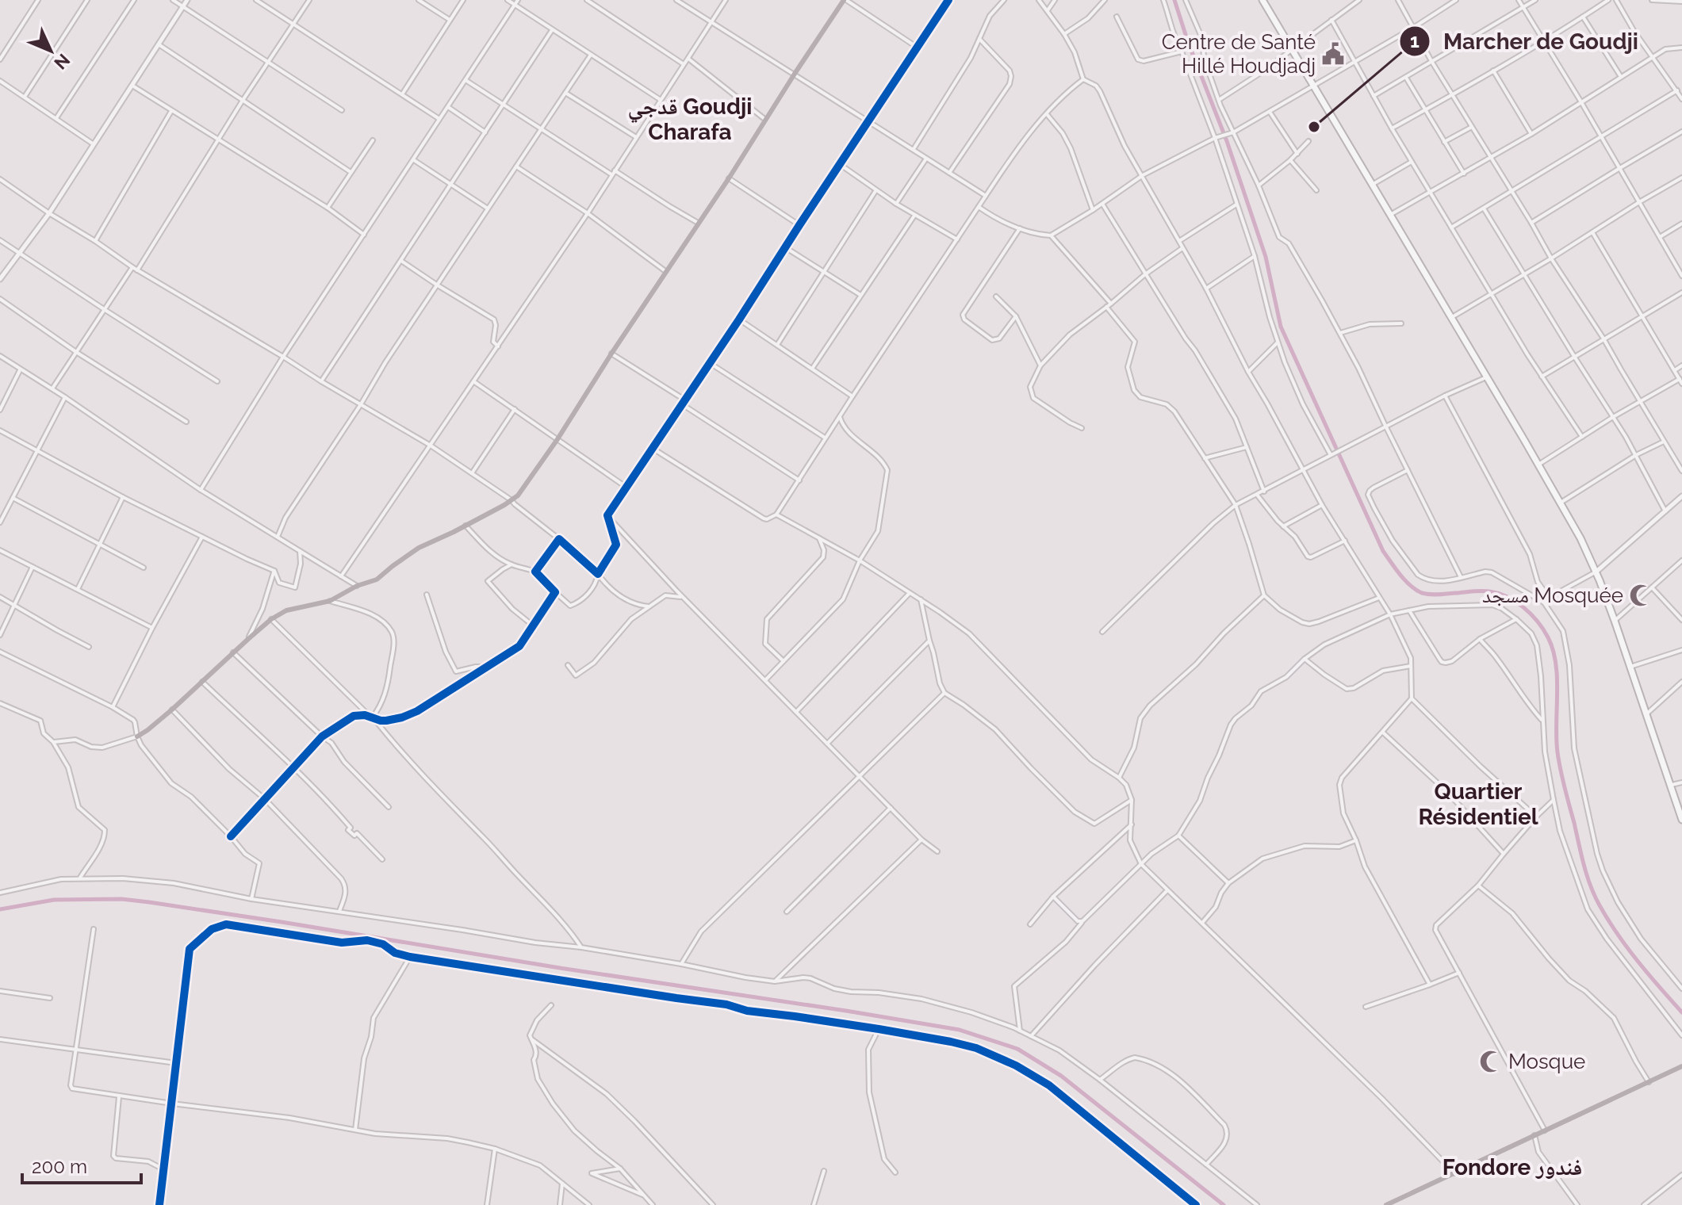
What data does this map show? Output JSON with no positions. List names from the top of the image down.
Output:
{
  "districts": ["قدجي Goudji Charafa", "Quartier Résidentiel", "Fondore فندور"],
  "places": {
    "public building": ["Centre de Santé Hillé Houdjadj"],
    "other": ["Marcher de Goudji"],
    "mosque": ["مسجد Mosquée", "Mosque"]
  },
  "scale_bar": "200 m",
  "north": "bottom right"
}
